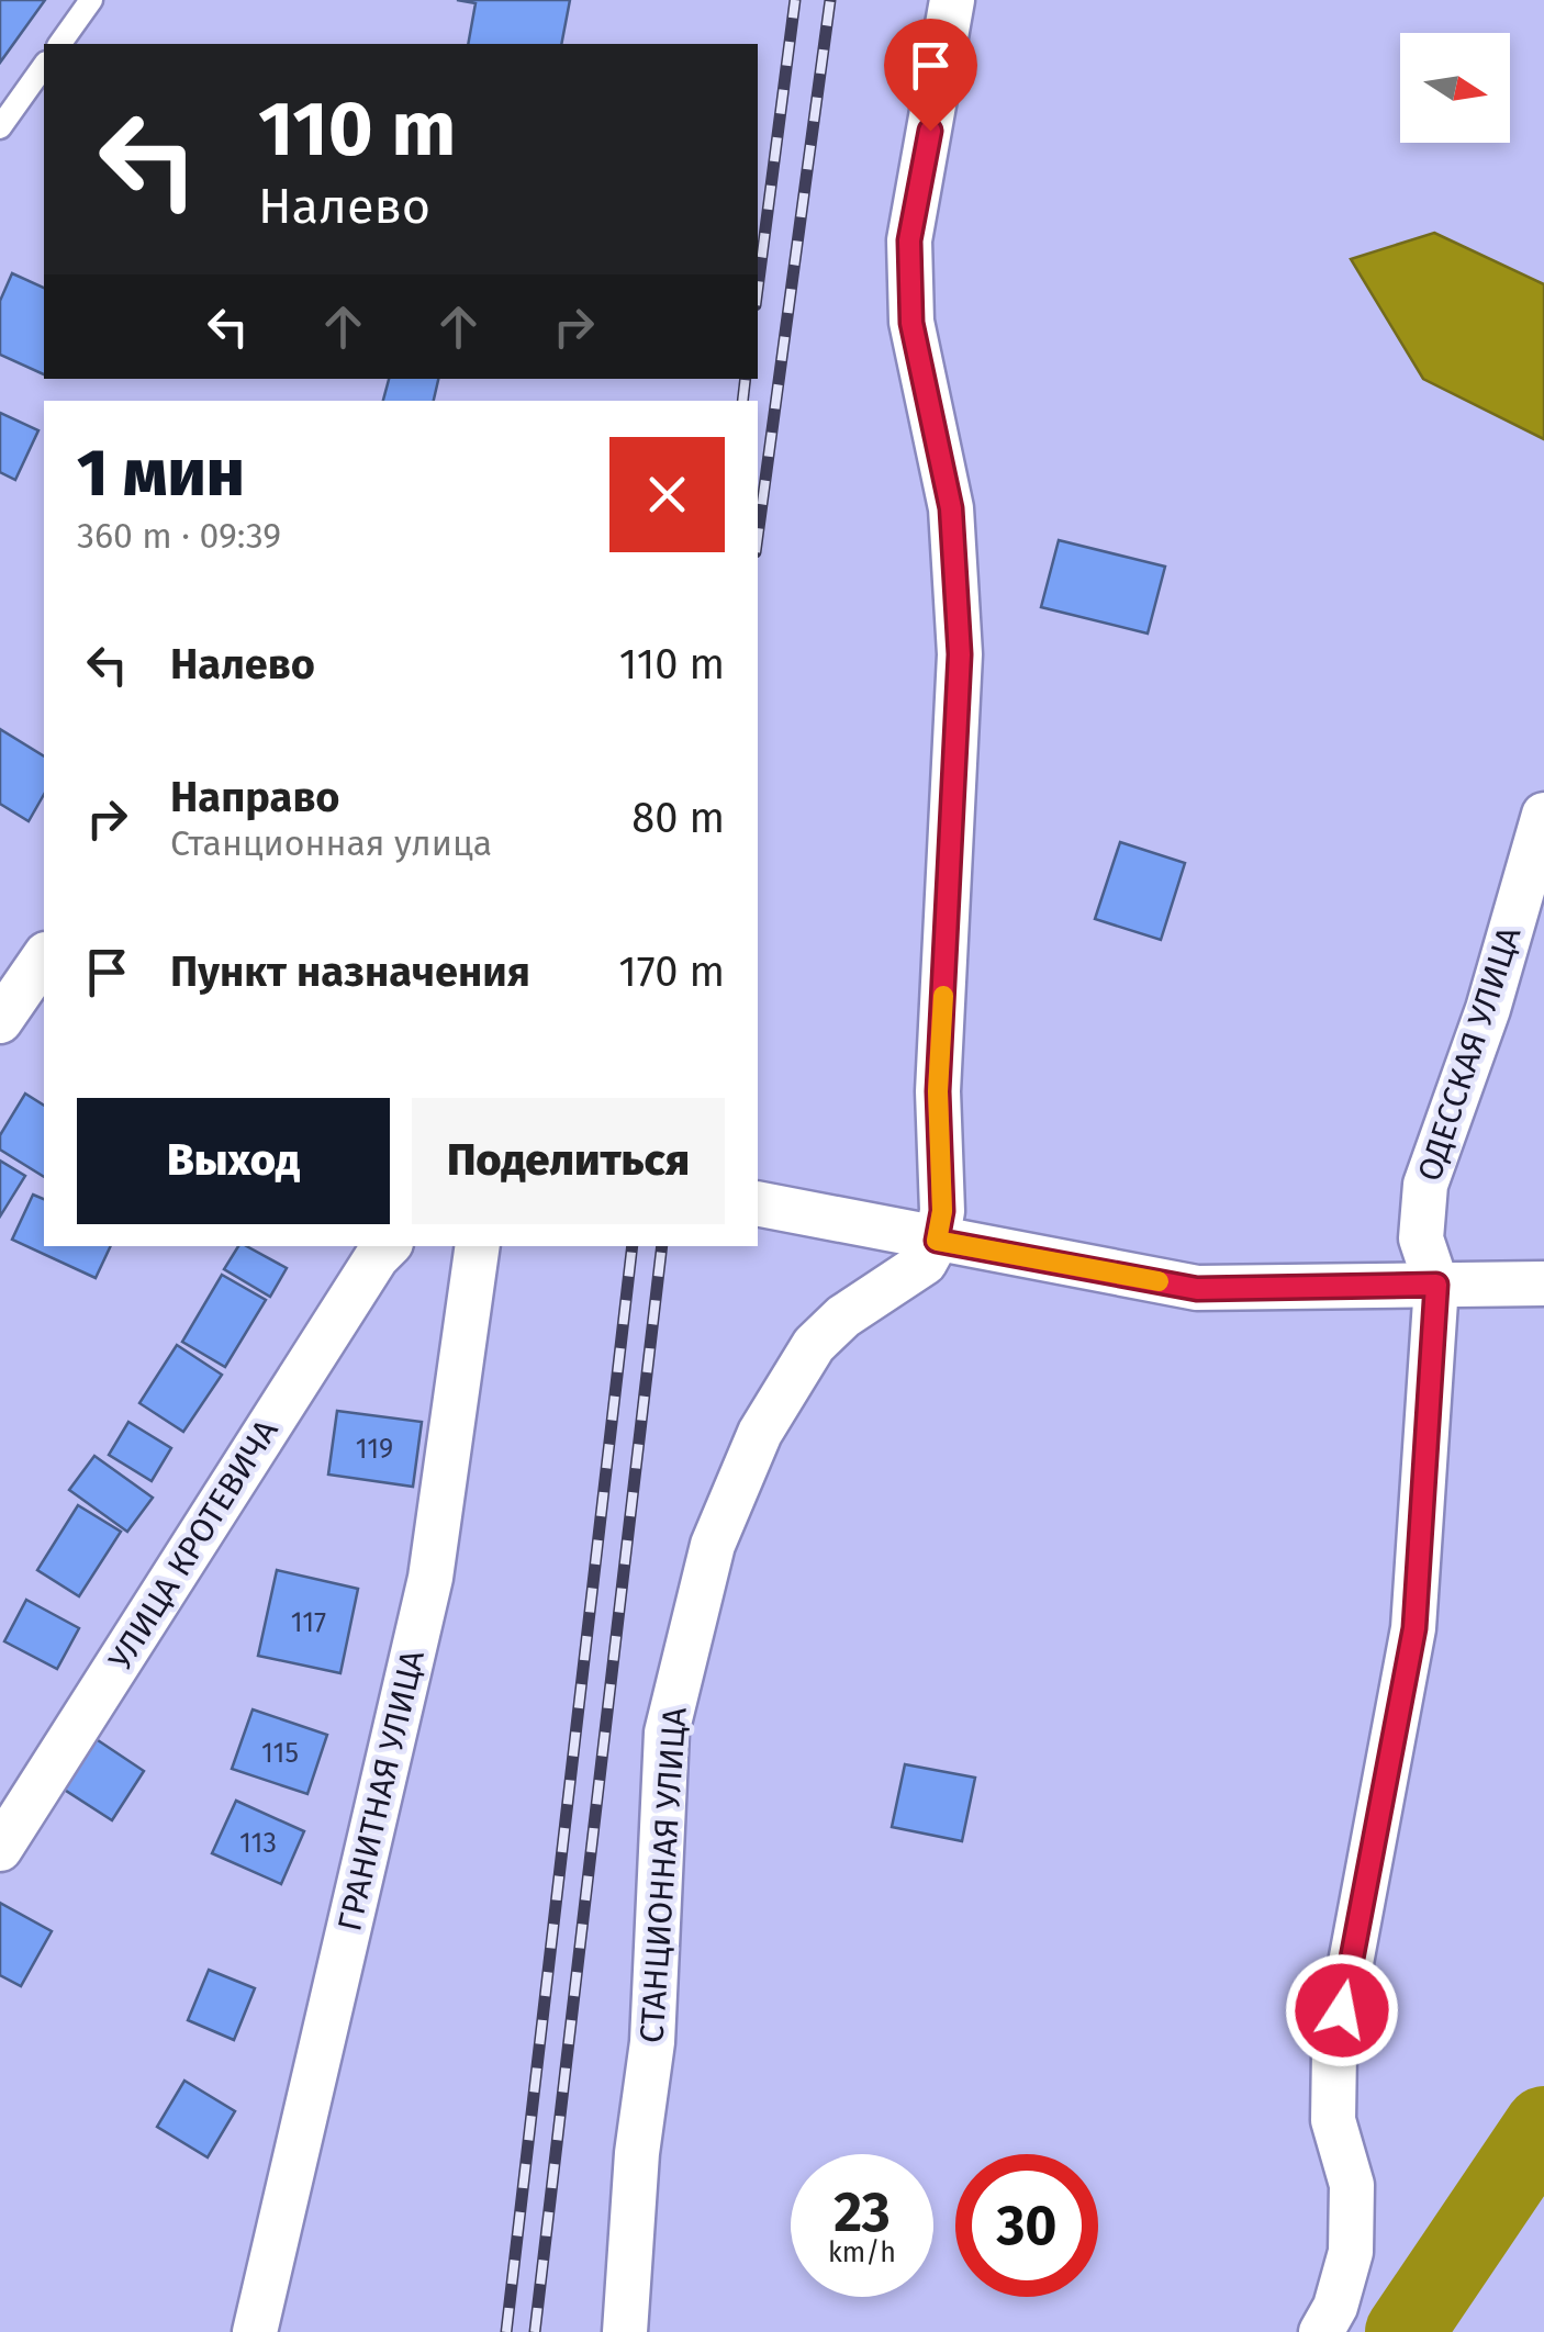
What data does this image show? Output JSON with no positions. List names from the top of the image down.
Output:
{
  "streets": {
    "street": [
      "ОДЕССКАЯ УЛИЦА",
      "УЛИЦА КРОТЕВИЧА",
      "ГРАНИТНАЯ УЛИЦА",
      "СТАНЦИОННАЯ УЛИЦА"
    ]
  },
  "house_numbers": [
    "119",
    "117",
    "115",
    "113"
  ],
  "north": "right",
  "page": {
    "turn": ["110 m", "Налево"],
    "heading": ["1 мин", "360 m · 09:39"],
    "list": [
      {
        "name": "Налево",
        "value": "110 m"
      },
      {
        "name": "Направо",
        "note": "Станционная улица",
        "value": "80 m"
      },
      {
        "name": "Пункт назначения",
        "value": "170 m"
      }
    ],
    "buttons": ["Выход", "Поделиться"],
    "speed": "23 km/h",
    "limit": "30"
  }
}
